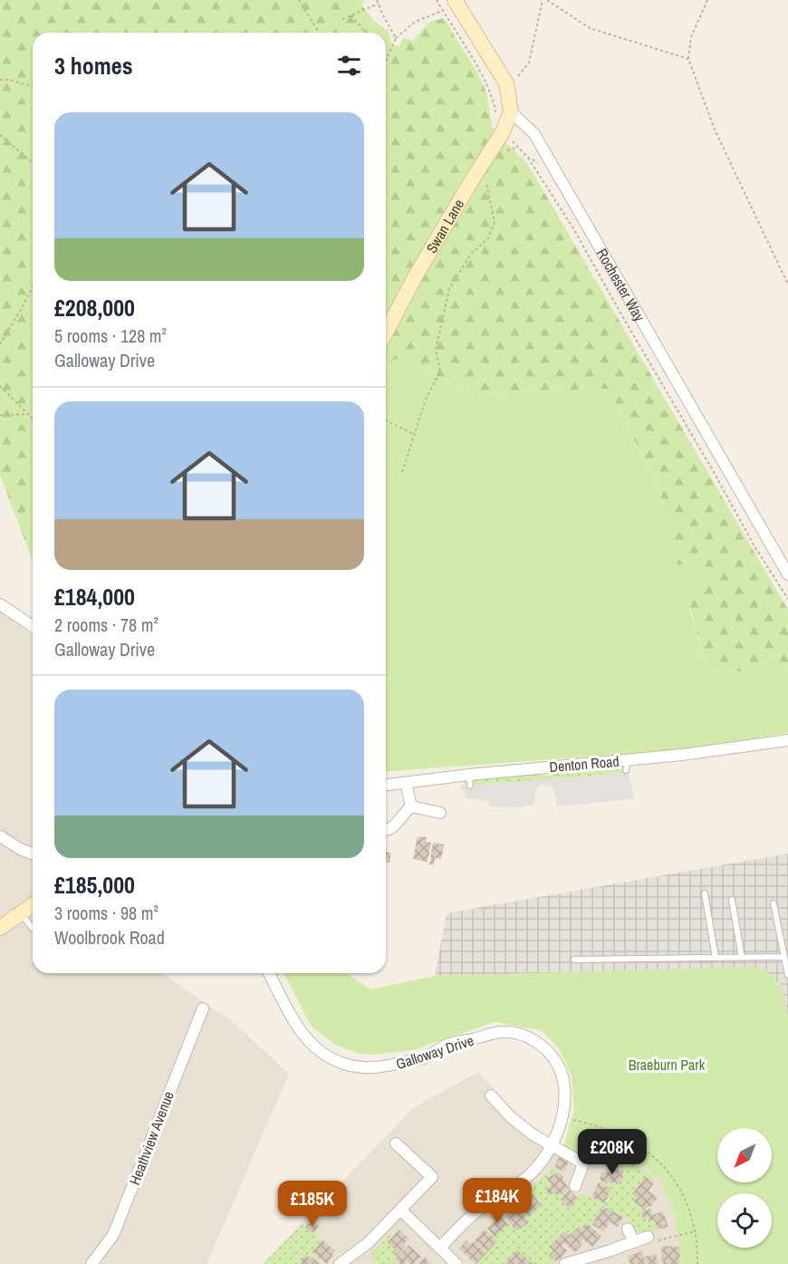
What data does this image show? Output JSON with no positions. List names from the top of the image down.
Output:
{
  "streets": {
    "street": [
      "Swan Lane",
      "Rochester Way",
      "Denton Road",
      "Galloway Drive",
      "Heathview Avenue"
    ]
  },
  "crossings": [
    ["Swan Lane", "Rochester Way"]
  ],
  "parks": ["Braeburn Park"],
  "north": "bottom left",
  "page": {
    "heading": "3 homes",
    "list": [
      {
        "name": "£208,000",
        "note": "5 rooms · 128 m² · Galloway Drive"
      },
      {
        "name": "£184,000",
        "note": "2 rooms · 78 m² · Galloway Drive"
      },
      {
        "name": "£185,000",
        "note": "3 rooms · 98 m² · Woolbrook Road"
      }
    ],
    "price": ["£208K", "£184K", "£185K"]
  }
}
